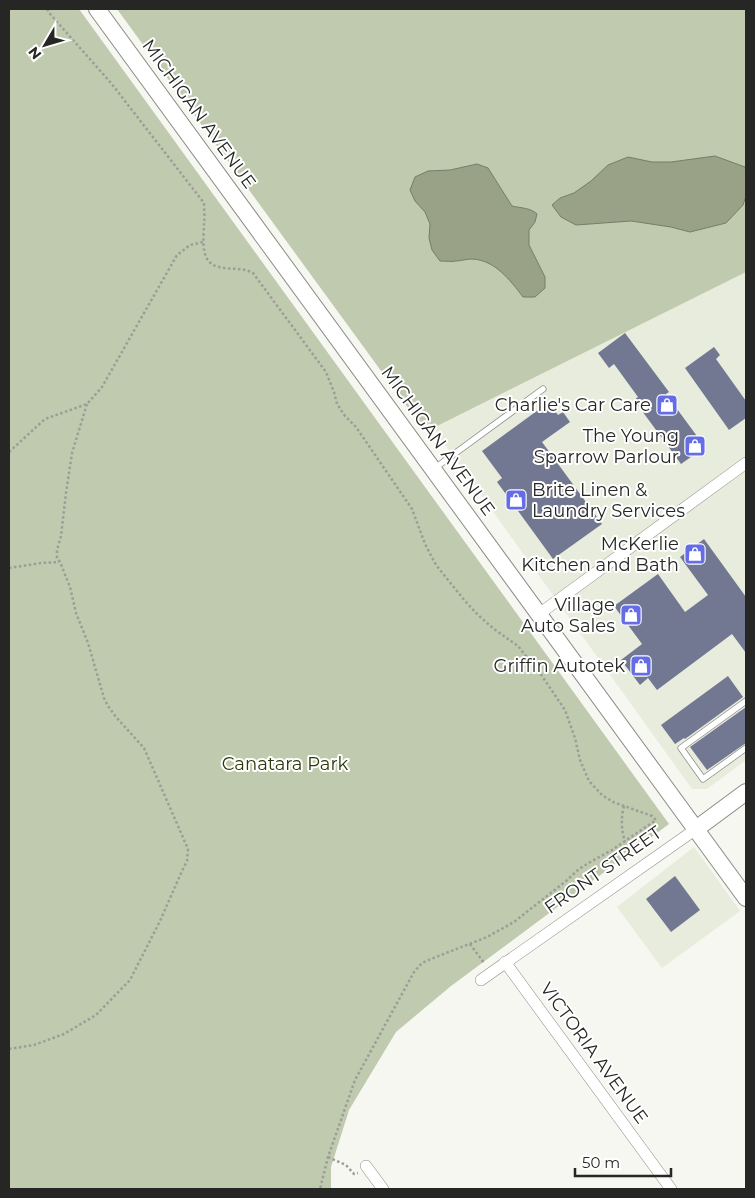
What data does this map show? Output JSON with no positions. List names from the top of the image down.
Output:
{
  "streets": {
    "main road": ["MICHIGAN AVENUE", "FRONT STREET"],
    "street": ["VICTORIA AVENUE"]
  },
  "crossings": [
    ["MICHIGAN AVENUE", "FRONT STREET"],
    ["FRONT STREET", "VICTORIA AVENUE"]
  ],
  "parks": ["Canatara Park"],
  "places": {
    "shop": [
      "Charlie's Car Care",
      "The Young Sparrow Parlour",
      "Brite Linen & Laundry Services",
      "McKerlie Kitchen and Bath",
      "Village Auto Sales",
      "Griffin Autotek"
    ]
  },
  "scale_bar": "50 m",
  "north": "bottom left"
}
